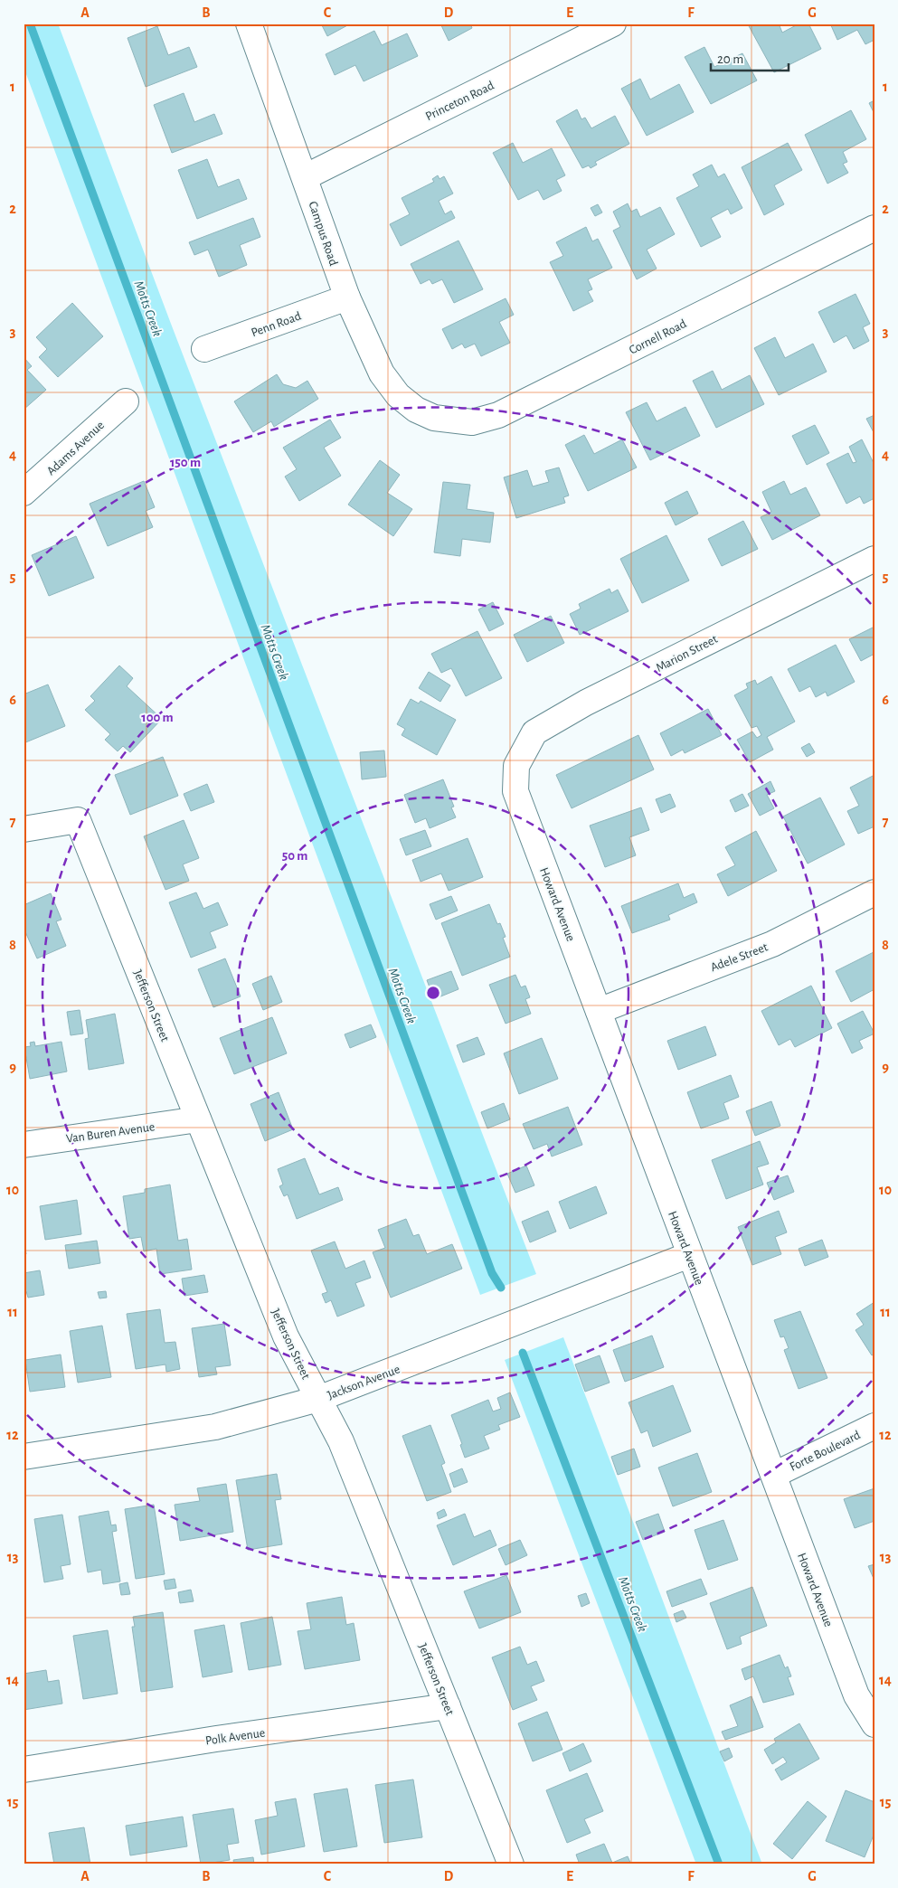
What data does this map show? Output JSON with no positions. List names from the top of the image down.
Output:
{
  "streets": {
    "street": [
      "Princeton Road",
      "Campus Road",
      "Penn Road",
      "Cornell Road",
      "Adams Avenue",
      "Marion Street",
      "Howard Avenue",
      "Adele Street",
      "Jefferson Street",
      "Van Buren Avenue",
      "Jackson Avenue",
      "Forte Boulevard",
      "Polk Avenue"
    ]
  },
  "crossings": [
    ["Princeton Road", "Campus Road"],
    ["Campus Road", "Penn Road"],
    ["Campus Road", "Cornell Road"],
    ["Marion Street", "Howard Avenue"],
    ["Howard Avenue", "Adele Street"],
    ["Howard Avenue", "Jackson Avenue"],
    ["Howard Avenue", "Forte Boulevard"],
    ["Jefferson Street", "Van Buren Avenue"],
    ["Jefferson Street", "Jackson Avenue"],
    ["Jefferson Street", "Polk Avenue"]
  ],
  "water": ["Motts Creek"],
  "scale_bar": "20 m",
  "grid": {
    "columns": [
      "A",
      "B",
      "C",
      "D",
      "E",
      "F",
      "G"
    ],
    "rows": [
      "1",
      "2",
      "3",
      "4",
      "5",
      "6",
      "7",
      "8",
      "9",
      "10",
      "11",
      "12",
      "13",
      "14",
      "15"
    ]
  },
  "rings": ["150 m", "100 m", "50 m"]
}
